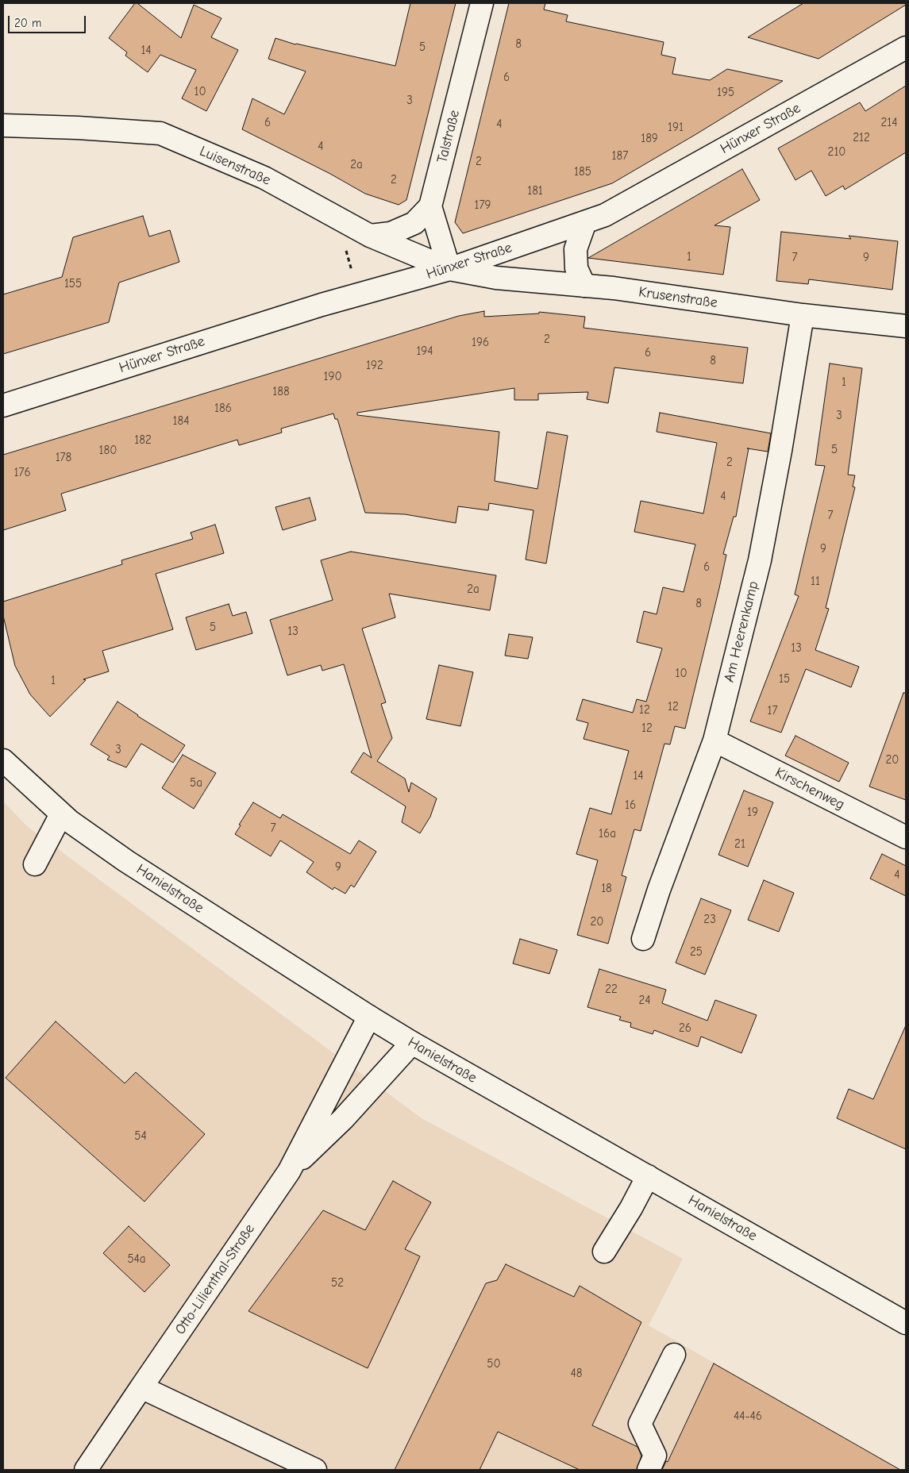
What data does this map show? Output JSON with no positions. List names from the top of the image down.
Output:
{
  "streets": {
    "street": [
      "Hünxer Straße",
      "Talstraße",
      "Luisenstraße",
      "Krusenstraße",
      "Am Heerenkamp",
      "Kirschenweg",
      "Hanielstraße",
      "Otto-Lilienthal-Straße"
    ]
  },
  "crossings": [
    ["Hünxer Straße", "Luisenstraße"],
    ["Hünxer Straße", "Krusenstraße"],
    ["Luisenstraße", "Krusenstraße"],
    ["Krusenstraße", "Am Heerenkamp"],
    ["Am Heerenkamp", "Kirschenweg"],
    ["Hanielstraße", "Otto-Lilienthal-Straße"]
  ],
  "house_numbers": [
    "8",
    "5",
    "14",
    "6",
    "10",
    "195",
    "3",
    "6",
    "214",
    "4",
    "191",
    "212",
    "189",
    "4",
    "210",
    "187",
    "2",
    "2a",
    "185",
    "2",
    "181",
    "179",
    "1",
    "7",
    "9",
    "155",
    "2",
    "196",
    "194",
    "6",
    "8",
    "192",
    "190",
    "1",
    "188",
    "186",
    "3",
    "184",
    "182",
    "5",
    "180",
    "178",
    "2",
    "176",
    "4",
    "7",
    "9",
    "6",
    "11",
    "2a",
    "8",
    "5",
    "13",
    "13",
    "10",
    "15",
    "1",
    "12",
    "12",
    "17",
    "12",
    "3",
    "20",
    "14",
    "5a",
    "16",
    "19",
    "7",
    "16a",
    "21",
    "9",
    "4",
    "18",
    "23",
    "20",
    "25",
    "22",
    "24",
    "26",
    "54",
    "54a",
    "52",
    "50",
    "48",
    "44-46"
  ],
  "scale_bar": "20 m"
}
